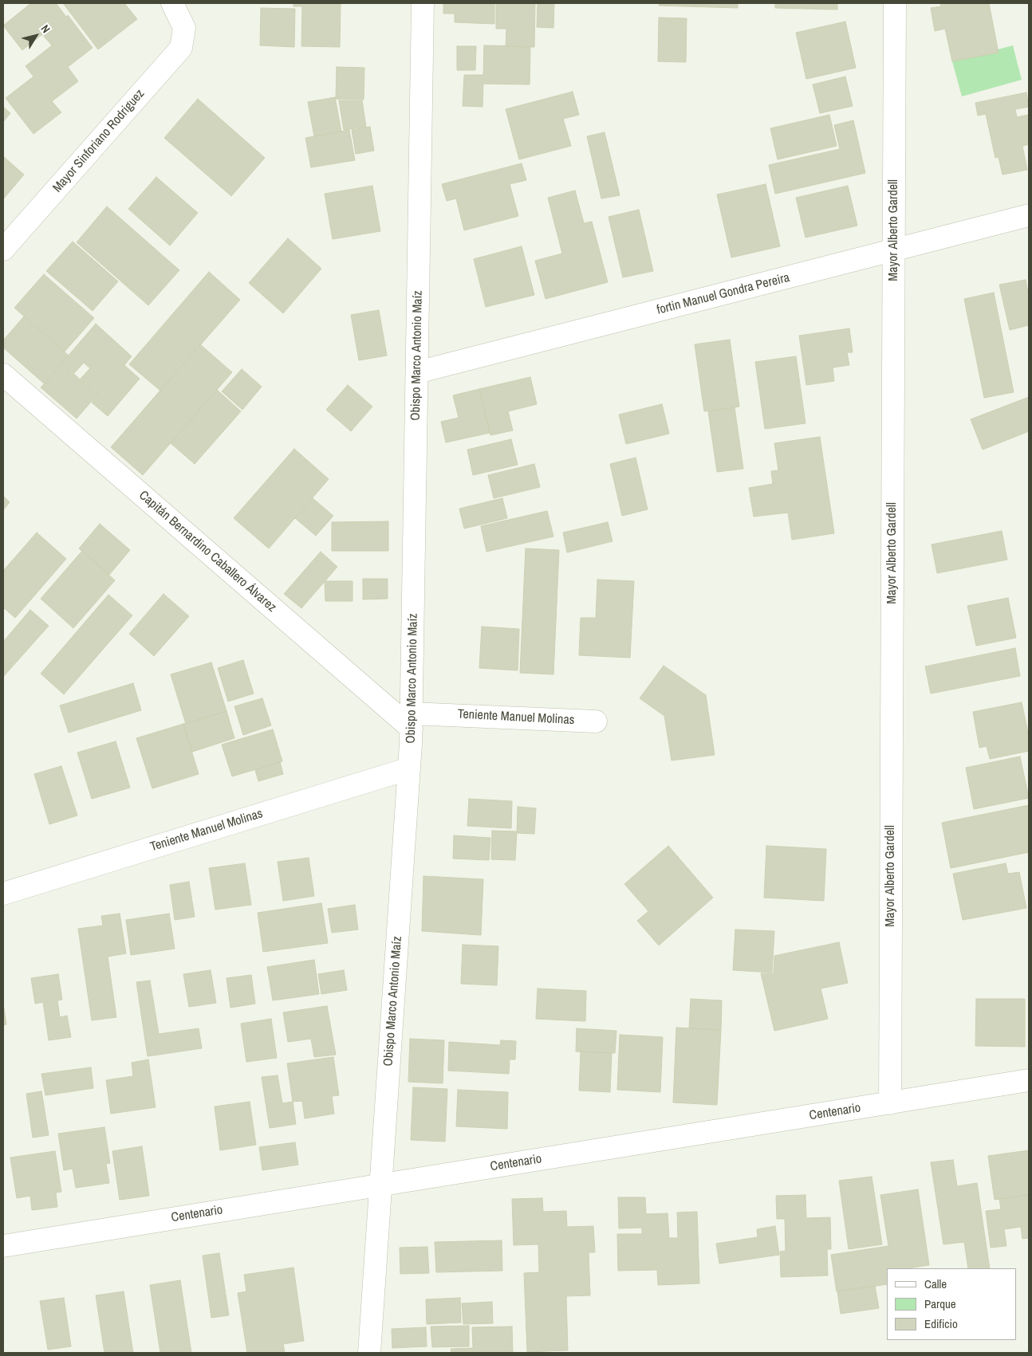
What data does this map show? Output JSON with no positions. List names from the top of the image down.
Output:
{
  "streets": {
    "street": [
      "Mayor Sinforiano Rodriguez",
      "Mayor Alberto Gardell",
      "fortin Manuel Gondra Pereira",
      "Obispo Marco Antonio Maíz",
      "Capitán Bernardino Caballero Álvarez",
      "Teniente Manuel Molinas",
      "Centenario"
    ]
  },
  "crossings": [
    ["Mayor Alberto Gardell", "fortin Manuel Gondra Pereira"],
    ["Mayor Alberto Gardell", "Centenario"],
    ["fortin Manuel Gondra Pereira", "Obispo Marco Antonio Maíz"],
    ["Obispo Marco Antonio Maíz", "Capitán Bernardino Caballero Álvarez"],
    ["Obispo Marco Antonio Maíz", "Teniente Manuel Molinas"],
    ["Obispo Marco Antonio Maíz", "Centenario"],
    ["Capitán Bernardino Caballero Álvarez", "Teniente Manuel Molinas"]
  ],
  "legend": ["Calle", "Parque", "Edificio"],
  "north": "top right"
}
